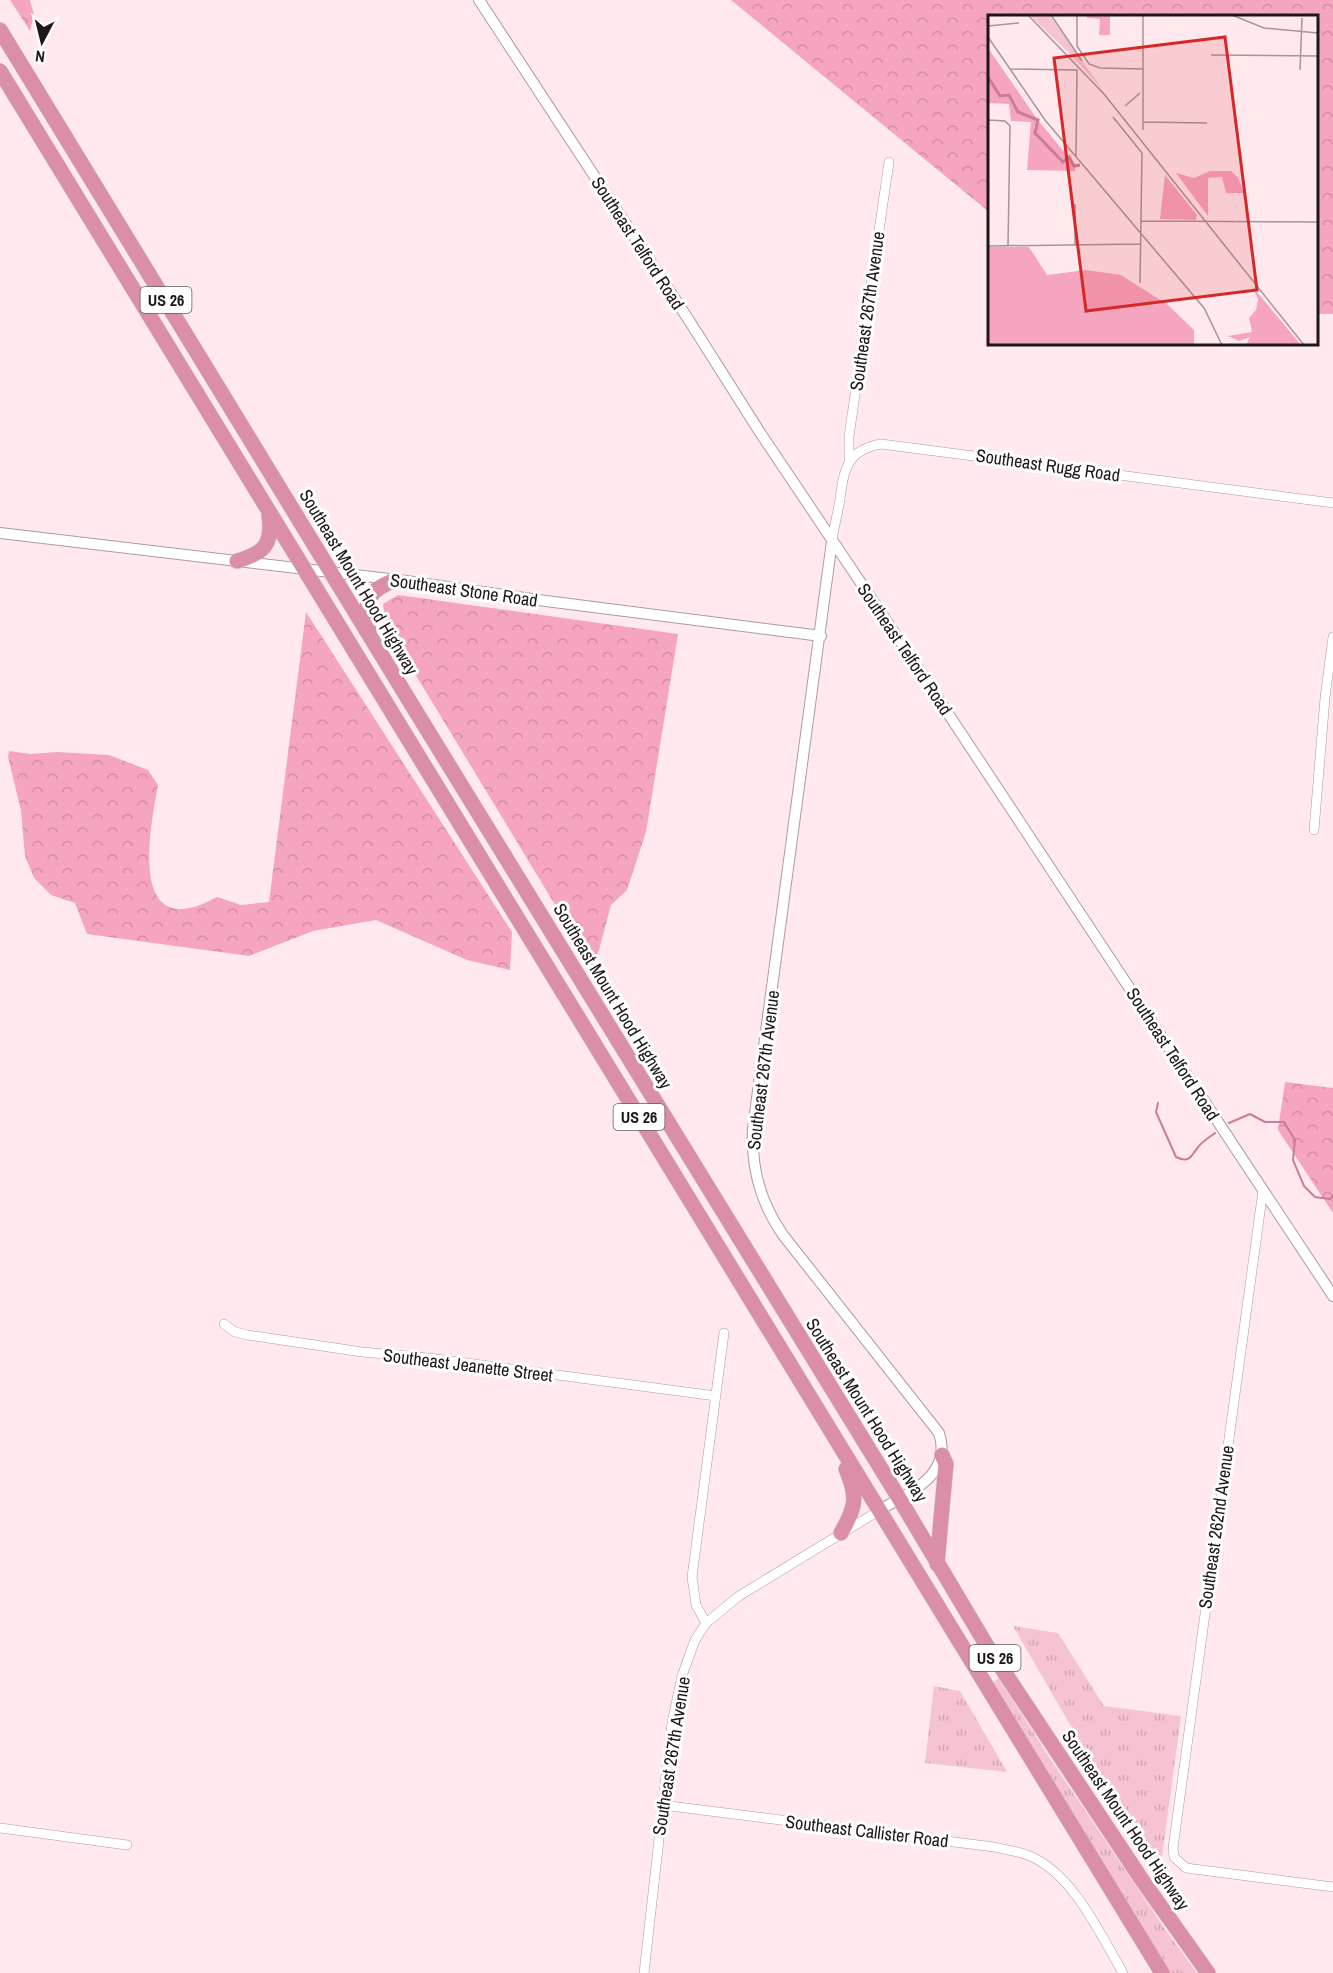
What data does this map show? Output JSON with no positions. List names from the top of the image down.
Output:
{
  "streets": {
    "highway": ["US 26", "Southeast Mount Hood Highway"],
    "street": [
      "Southeast Telford Road",
      "Southeast 267th Avenue",
      "Southeast Rugg Road",
      "Southeast Stone Road",
      "Southeast Jeanette Street",
      "Southeast 262nd Avenue",
      "Southeast Callister Road"
    ]
  },
  "crossings": [
    ["Southeast Telford Road", "Southeast 267th Avenue"],
    ["Southeast Telford Road", "Southeast 262nd Avenue"],
    ["Southeast 267th Avenue", "Southeast Rugg Road"],
    ["Southeast 267th Avenue", "Southeast Stone Road"],
    ["Southeast 267th Avenue", "Southeast Callister Road"],
    ["Southeast Mount Hood Highway", "Southeast Stone Road"]
  ],
  "north": "bottom"
}
